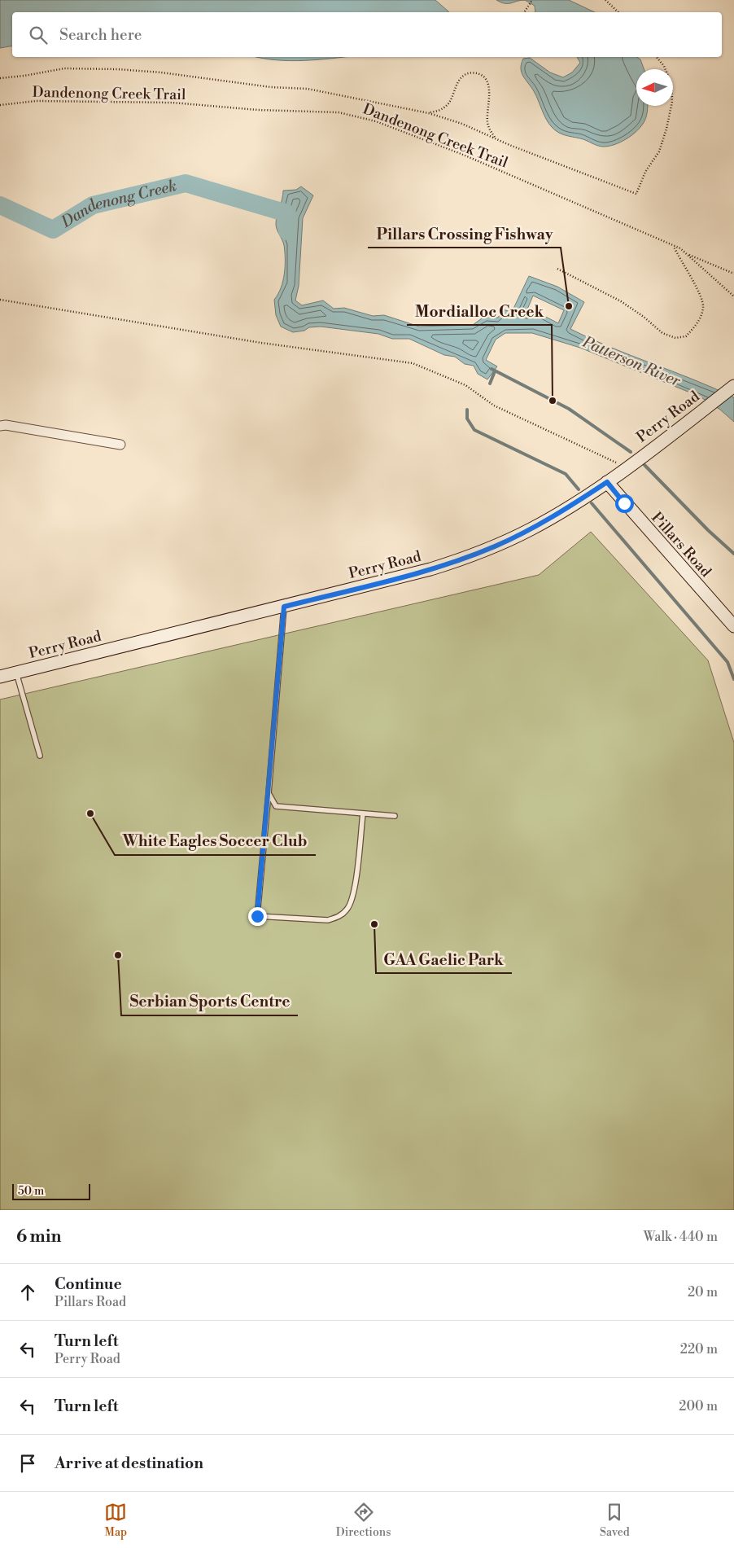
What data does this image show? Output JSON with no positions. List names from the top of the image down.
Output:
{
  "streets": {
    "main road": ["Perry Road", "Pillars Road"],
    "path": ["Dandenong Creek Trail"]
  },
  "crossings": [
    ["Perry Road", "Pillars Road"]
  ],
  "water": ["Dandenong Creek", "Patterson River"],
  "places": [
    "Pillars Crossing Fishway",
    "Mordialloc Creek",
    "White Eagles Soccer Club",
    "GAA Gaelic Park",
    "Serbian Sports Centre"
  ],
  "scale_bar": "50 m",
  "north": "left",
  "page": {
    "search": "Search here",
    "scale": "50 m",
    "heading": ["6 min", "Walk · 440 m"],
    "list": [
      ["Continue", "Pillars Road", "20 m"],
      ["Turn left", "Perry Road", "220 m"],
      ["Turn left", "200 m"],
      "Arrive at destination"
    ],
    "nav": ["Map", "Directions", "Saved"]
  }
}
